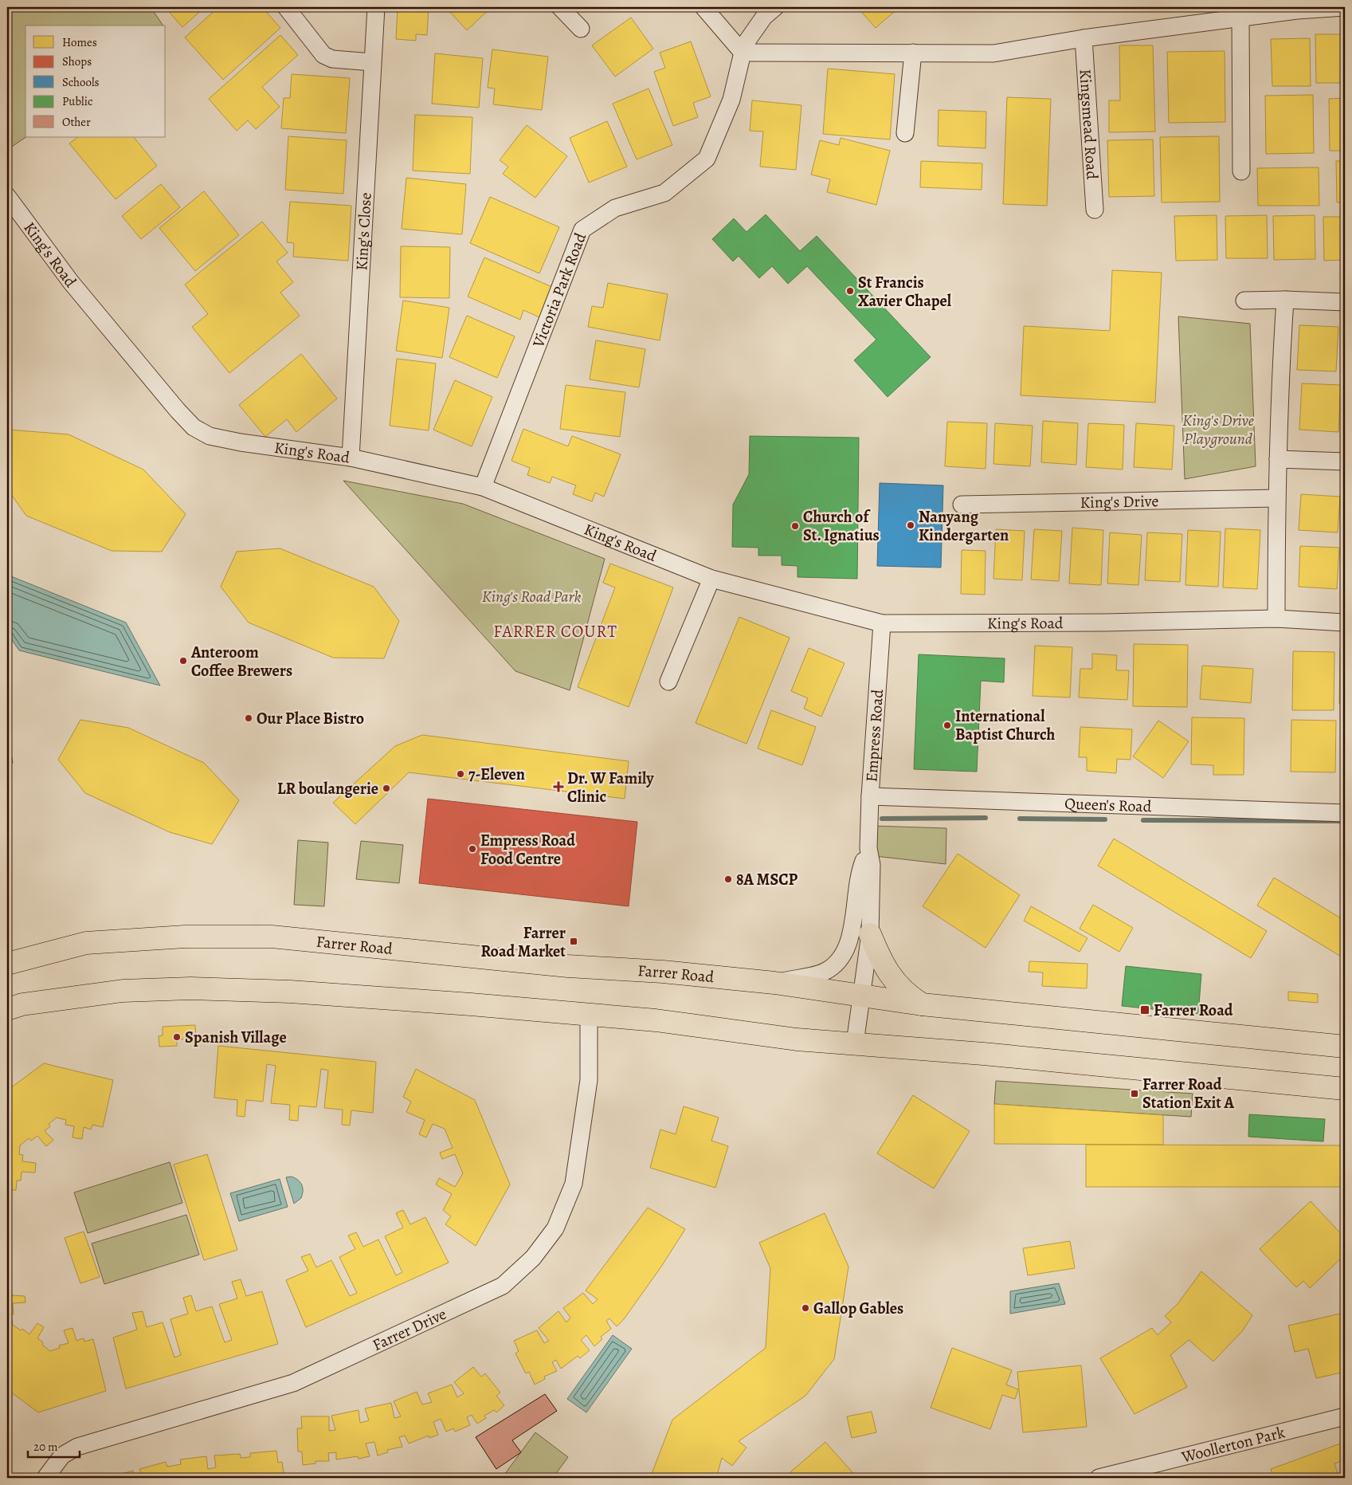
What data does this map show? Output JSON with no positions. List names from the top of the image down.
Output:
{
  "streets": {
    "highway": ["Farrer Road"],
    "street": [
      "Kingsmead Road",
      "King's Close",
      "King's Road",
      "Victoria Park Road",
      "King's Drive",
      "Empress Road",
      "Queen's Road",
      "Farrer Drive",
      "Woollerton Park"
    ]
  },
  "crossings": [
    ["King's Close", "King's Road"],
    ["King's Road", "Victoria Park Road"],
    ["King's Road", "Empress Road"],
    ["Empress Road", "Queen's Road"],
    ["Empress Road", "Farrer Road"]
  ],
  "districts": ["FARRER COURT"],
  "parks": ["King's Drive Playground", "King's Road Park"],
  "places": {
    "other": [
      "St Francis Xavier Chapel",
      "Nanyang Kindergarten",
      "Church of St. Ignatius",
      "Anteroom Coffee Brewers",
      "Our Place Bistro",
      "International Baptist Church",
      "7-Eleven",
      "LR boulangerie",
      "Empress Road Food Centre",
      "8A MSCP",
      "Spanish Village",
      "Gallop Gables"
    ],
    "health": ["Dr. W Family Clinic"],
    "transit": ["Farrer Road Market", "Farrer Road", "Farrer Road Station Exit A"]
  },
  "legend": [
    "Homes",
    "Shops",
    "Schools",
    "Public",
    "Other"
  ],
  "scale_bar": "20 m"
}
